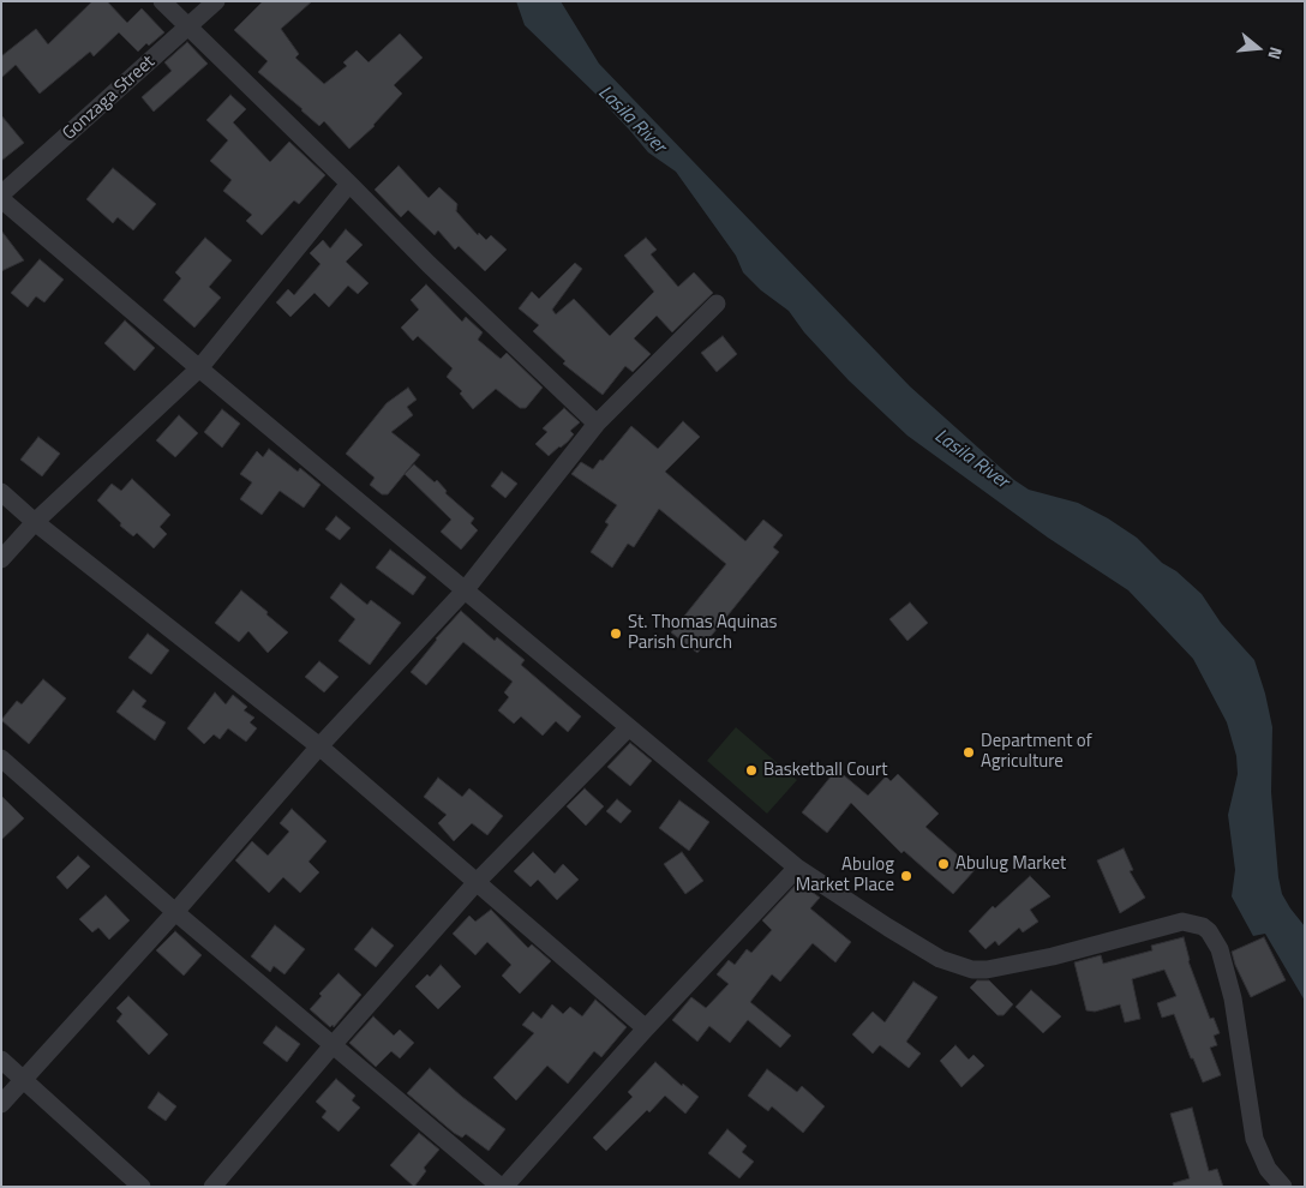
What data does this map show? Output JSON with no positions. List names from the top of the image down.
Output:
{
  "streets": {
    "street": ["Gonzaga Street"]
  },
  "water": ["Lasila River"],
  "places": [
    "St. Thomas Aquinas Parish Church",
    "Department of Agriculture",
    "Basketball Court",
    "Abulug Market",
    "Abulog Market Place"
  ],
  "north": "right"
}
